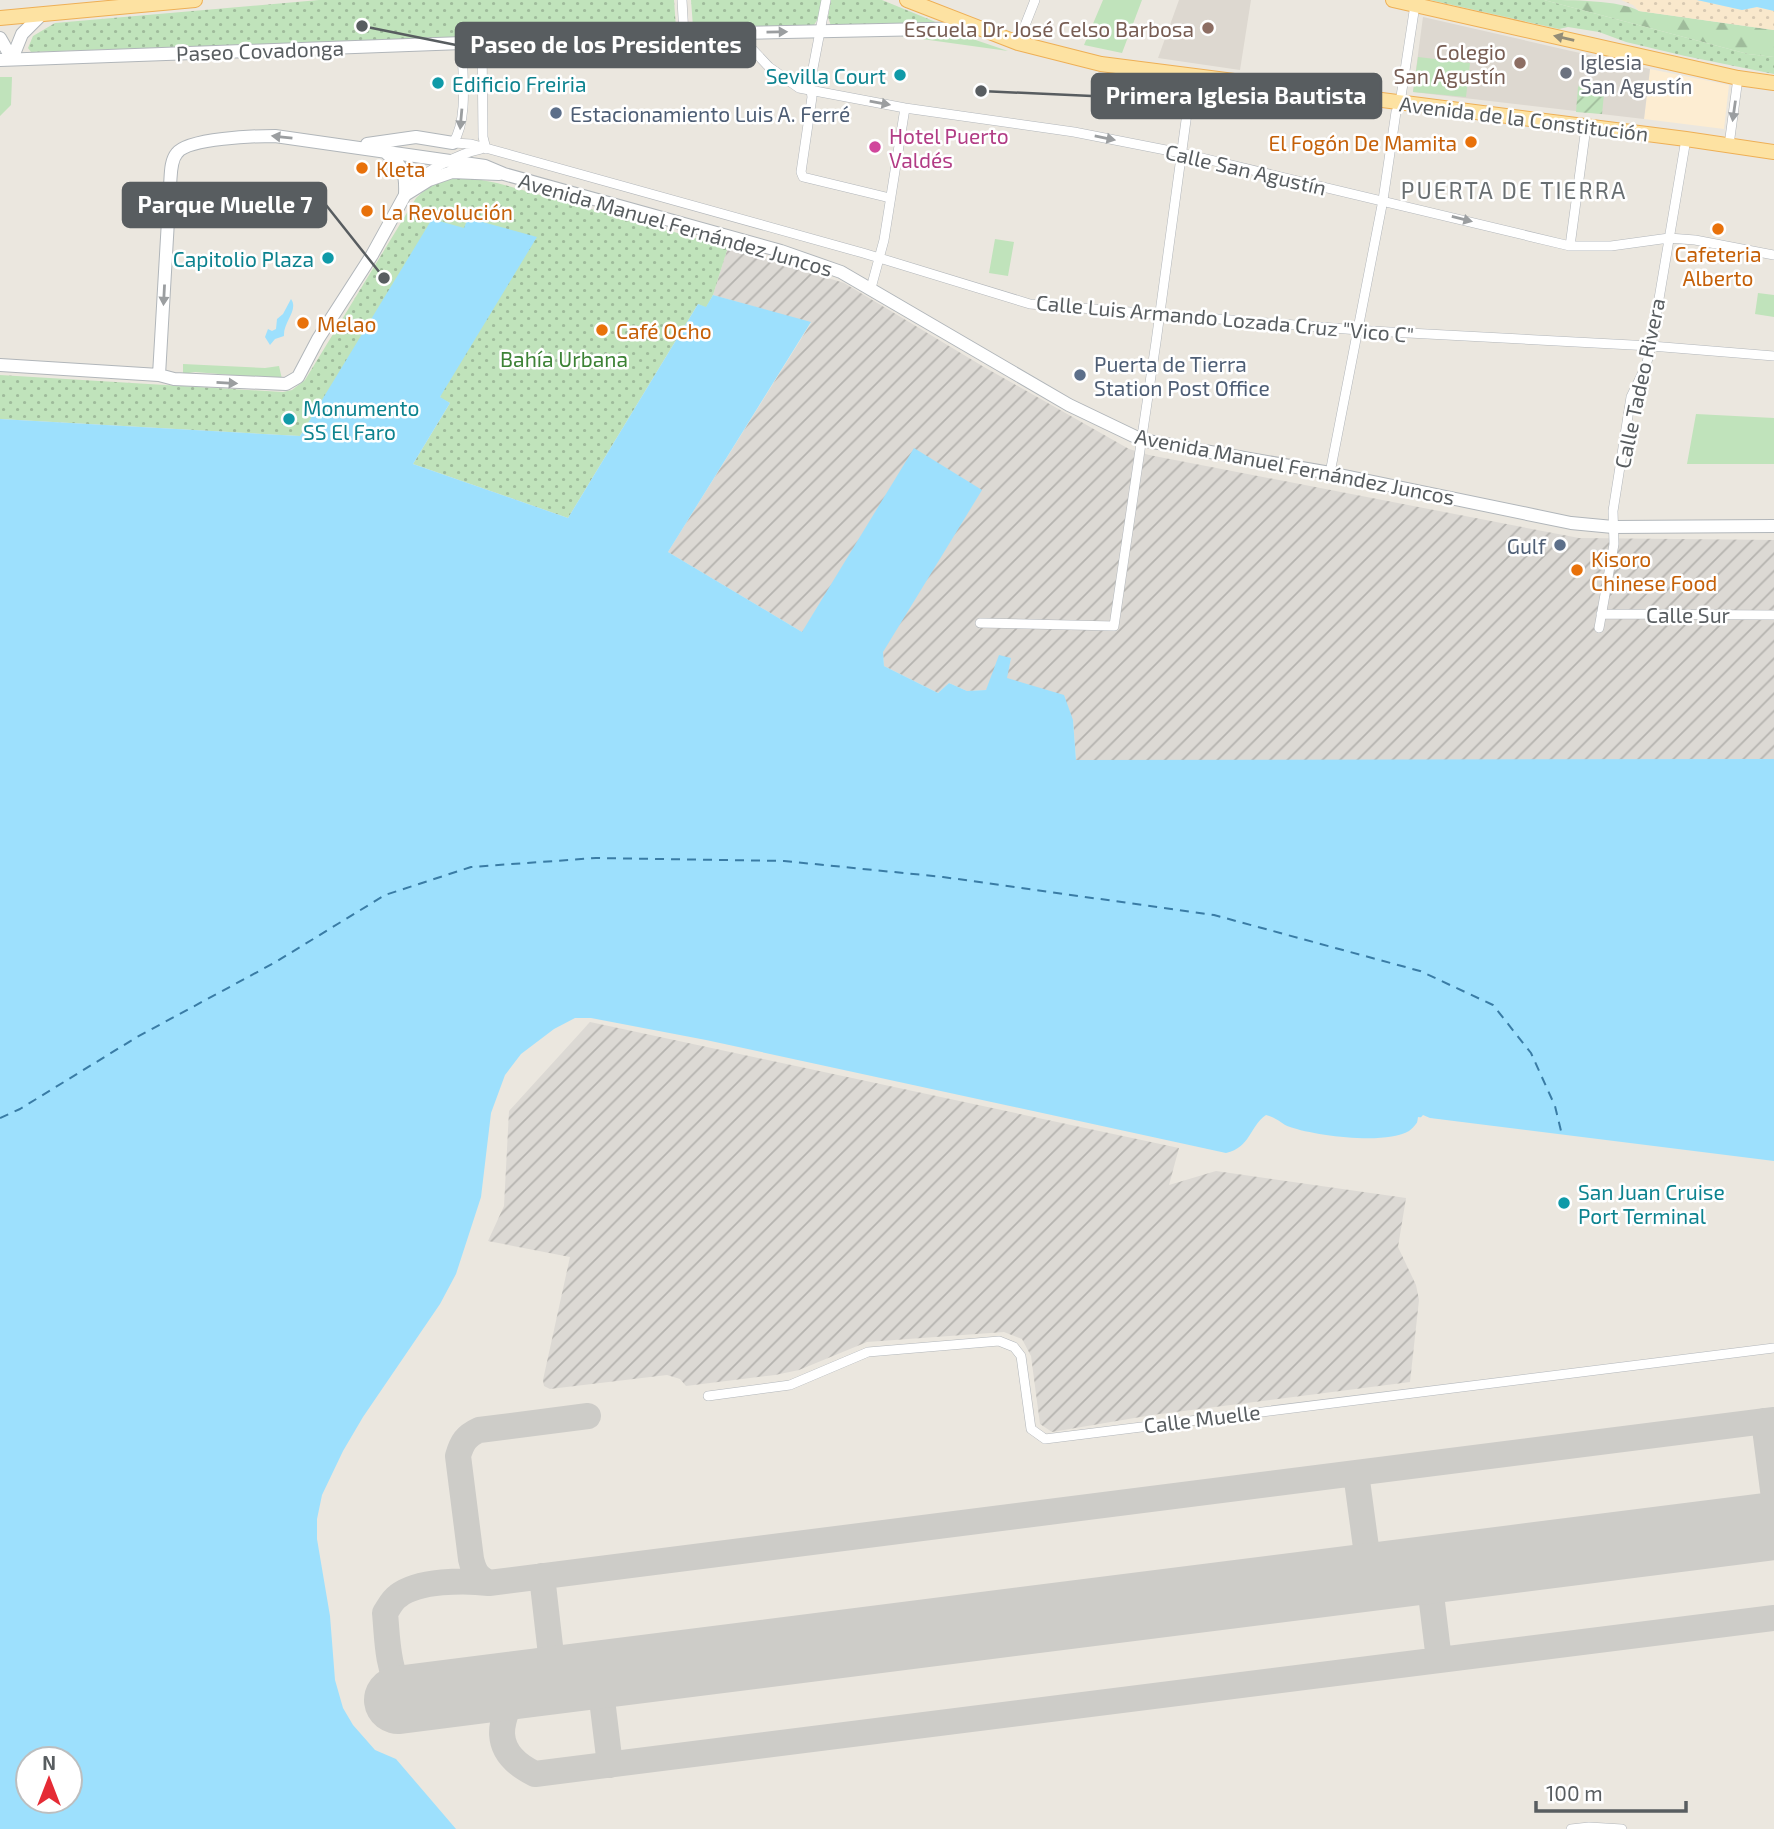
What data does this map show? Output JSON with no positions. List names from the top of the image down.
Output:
{
  "streets": {
    "main road": ["Paseo Covadonga", "Avenida de la Constitución", "Avenida Manuel Fernández Juncos"],
    "street": [
      "Calle San Agustín",
      "Calle Luis Armando Lozada Cruz \"Vico C\"",
      "Calle Tadeo Rivera",
      "Calle Sur",
      "Calle Muelle"
    ]
  },
  "crossings": [
    ["Paseo Covadonga", "Avenida de la Constitución"],
    ["Paseo Covadonga", "Calle San Agustín"],
    ["Avenida de la Constitución", "Calle Tadeo Rivera"],
    ["Calle San Agustín", "Calle Tadeo Rivera"],
    ["Avenida Manuel Fernández Juncos", "Calle Tadeo Rivera"],
    ["Calle Luis Armando Lozada Cruz \"Vico C\"", "Calle Tadeo Rivera"],
    ["Calle Tadeo Rivera", "Calle Sur"]
  ],
  "one_way": ["Calle San Agustín"],
  "districts": ["PUERTA DE TIERRA"],
  "parks": ["Bahía Urbana"],
  "places": [
    "Paseo de los Presidentes",
    "Escuela Dr. José Celso Barbosa",
    "Colegio San Agustín",
    "Iglesia San Agustín",
    "Sevilla Court",
    "Edificio Freiria",
    "Primera Iglesia Bautista",
    "Estacionamiento Luis A. Ferré",
    "El Fogón De Mamita",
    "Hotel Puerto Valdés",
    "Kleta",
    "La Revolución",
    "Cafeteria Alberto",
    "Capitolio Plaza",
    "Parque Muelle 7",
    "Melao",
    "Café Ocho",
    "Puerta de Tierra Station Post Office",
    "Monumento SS El Faro",
    "Gulf",
    "Kisoro Chinese Food",
    "San Juan Cruise Port Terminal"
  ],
  "scale_bar": "100 m",
  "north": "top"
}
